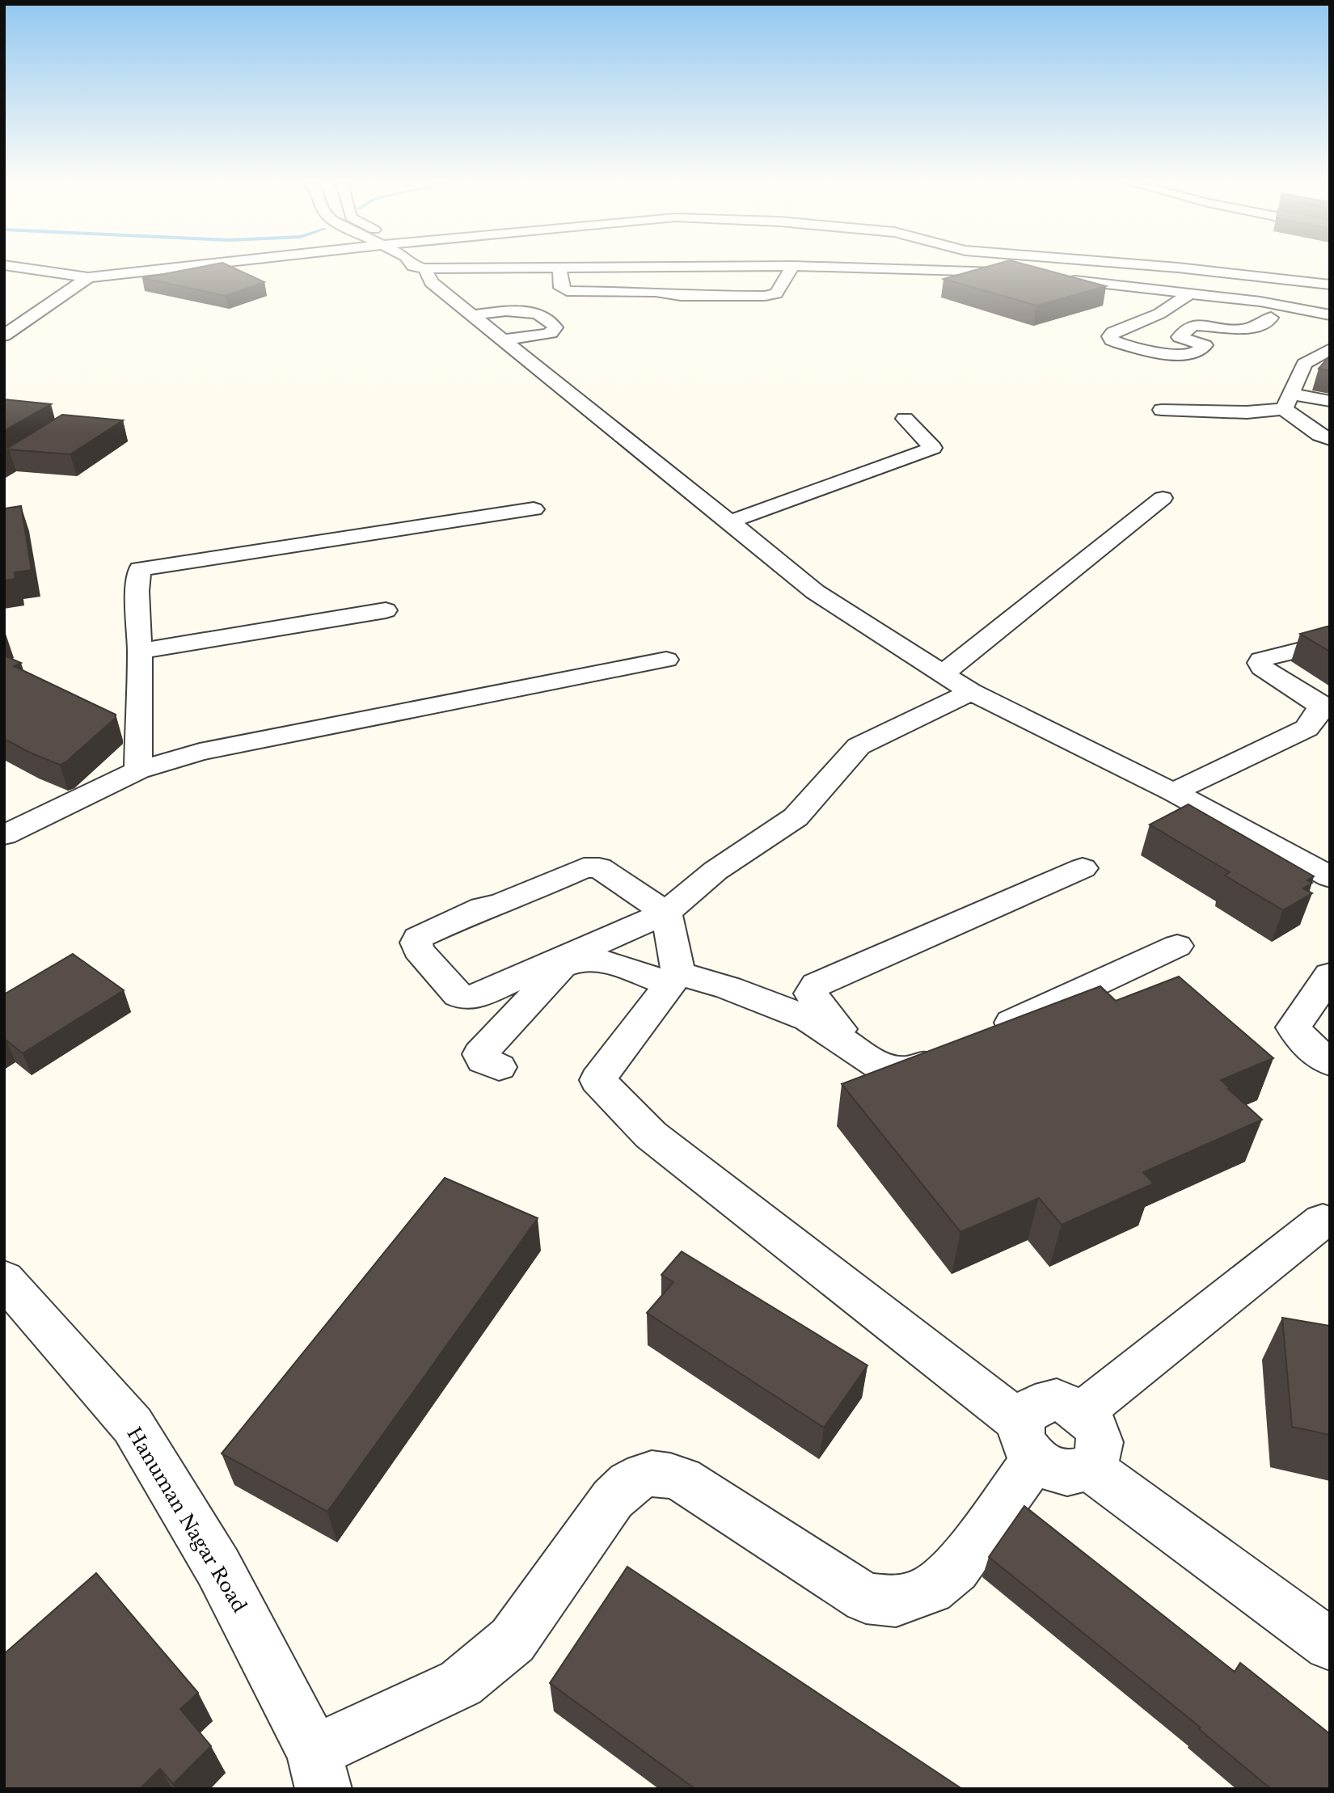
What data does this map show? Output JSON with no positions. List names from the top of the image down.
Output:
{
  "streets": {
    "street": ["Hanuman Nagar Road"]
  }
}
